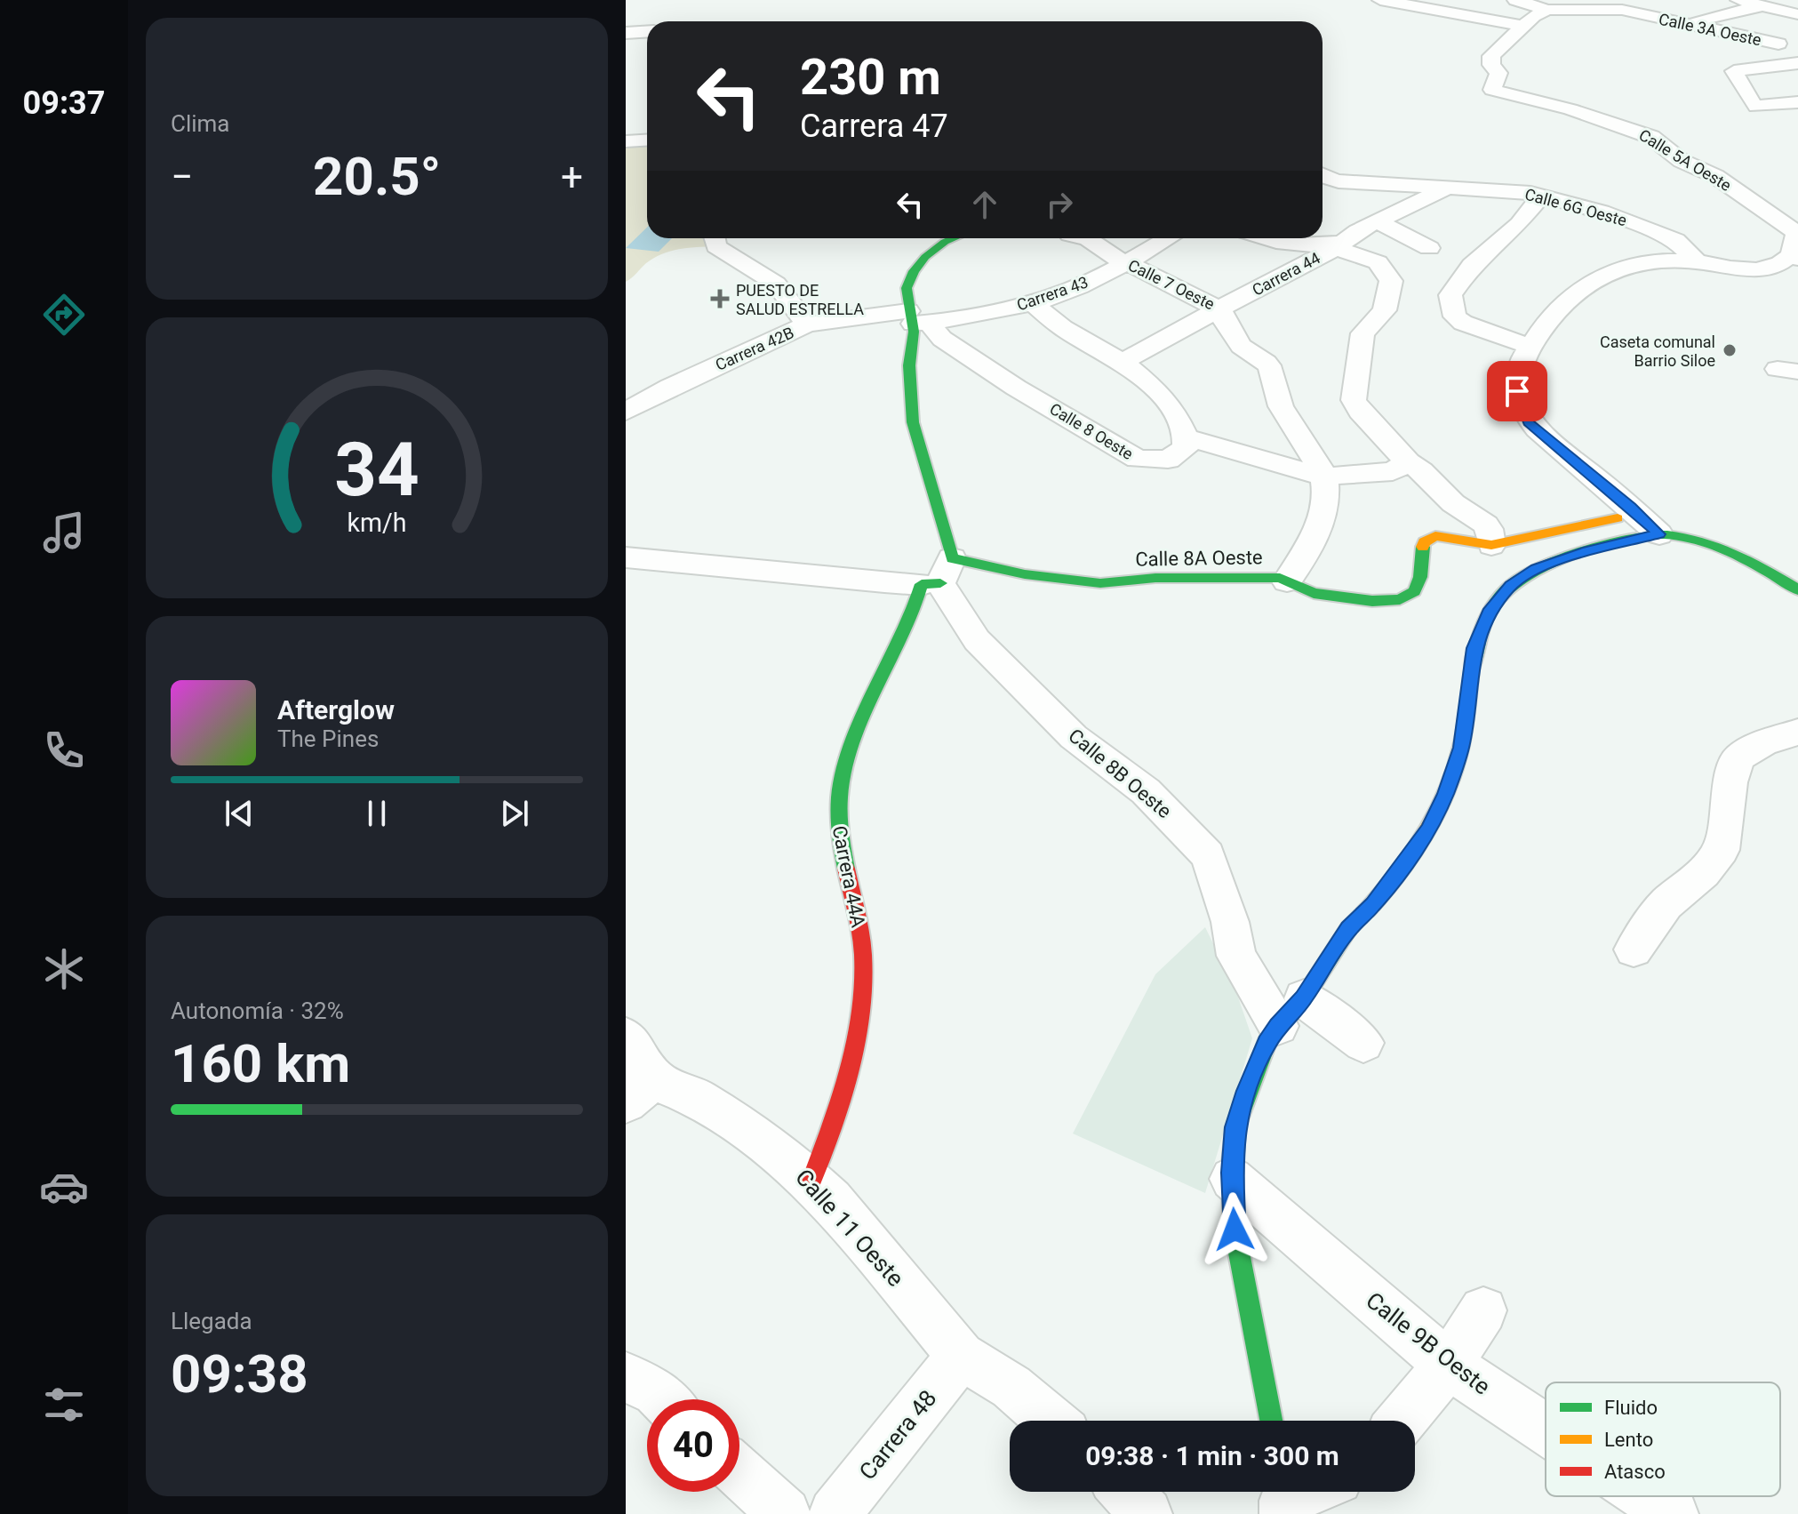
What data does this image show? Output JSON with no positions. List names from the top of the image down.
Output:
{
  "streets": {
    "street": [
      "Calle 3A Oeste",
      "Calle 5A Oeste",
      "Calle 6G Oeste",
      "Carrera 44",
      "Calle 7 Oeste",
      "Carrera 43",
      "Carrera 42B",
      "Calle 8 Oeste",
      "Calle 8A Oeste",
      "Calle 8B Oeste",
      "Carrera 44A",
      "Calle 11 Oeste",
      "Calle 9B Oeste",
      "Carrera 48"
    ]
  },
  "crossings": [
    ["Calle 6G Oeste", "Carrera 44"],
    ["Carrera 44", "Calle 7 Oeste"],
    ["Calle 7 Oeste", "Carrera 43"],
    ["Carrera 43", "Carrera 42B"],
    ["Carrera 43", "Calle 8 Oeste"],
    ["Carrera 42B", "Calle 8 Oeste"],
    ["Calle 8A Oeste", "Calle 8B Oeste"],
    ["Calle 8A Oeste", "Carrera 44A"],
    ["Calle 8B Oeste", "Carrera 44A"],
    ["Carrera 44A", "Calle 11 Oeste"],
    ["Calle 11 Oeste", "Carrera 48"]
  ],
  "places": {
    "health": ["PUESTO DE SALUD ESTRELLA"],
    "other": ["Caseta comunal Barrio Siloe"]
  },
  "legend": ["Fluido", "Lento", "Atasco"],
  "page": {
    "tabs": "09:37",
    "tile": [
      "Clima",
      ["Autonomía · 32%", "160 km"],
      ["Llegada", "09:38"]
    ],
    "turn": ["230 m", "Carrera 47"],
    "heat": ["−", "20.5°", "+"],
    "song": ["Afterglow", "The Pines"],
    "limit": "40",
    "trip": "09:38 · 1 min · 300 m",
    "gauge": ["34", "km/h"]
  }
}
